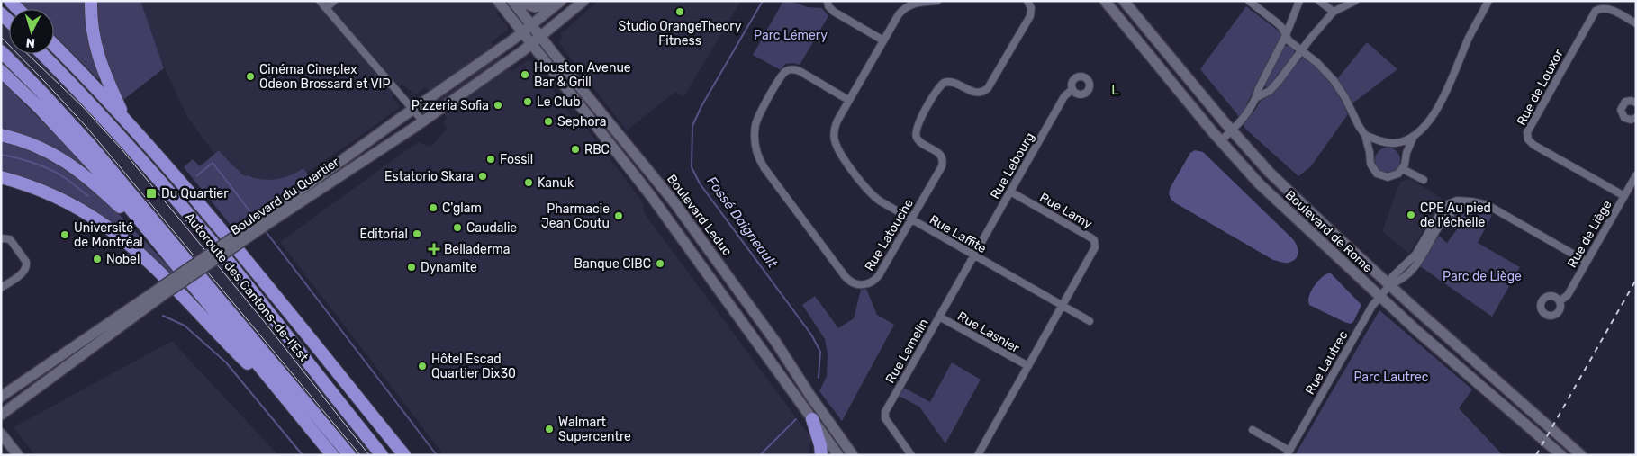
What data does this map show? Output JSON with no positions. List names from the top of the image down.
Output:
{
  "streets": {
    "highway": ["Autoroute des Cantons-de-l'Est"],
    "main road": ["Boulevard du Quartier", "Boulevard Leduc", "Boulevard de Rome"],
    "street": [
      "Rue de Louxor",
      "Rue Lebourg",
      "Rue Lamy",
      "Rue Laffite",
      "Rue de Liège",
      "Rue Latouche",
      "Rue Lasnier",
      "Rue Lemelin",
      "Rue Lautrec"
    ]
  },
  "crossings": [
    ["Rue de Louxor", "Rue de Liège"],
    ["Rue Lebourg", "Rue Lamy"],
    ["Rue Lebourg", "Rue Laffite"],
    ["Rue Lebourg", "Rue Lemelin"],
    ["Boulevard du Quartier", "Boulevard Leduc"],
    ["Rue Lamy", "Rue Laffite"],
    ["Boulevard de Rome", "Rue Lautrec"],
    ["Rue Laffite", "Rue Latouche"],
    ["Rue Laffite", "Rue Lemelin"],
    ["Rue de Liège", "Rue Lautrec"],
    ["Rue Lasnier", "Rue Lemelin"]
  ],
  "districts": ["L"],
  "water": ["Fossé Daigneault"],
  "parks": ["Parc Lémery", "Parc de Liège", "Parc Lautrec"],
  "places": {
    "other": [
      "Studio OrangeTheory Fitness",
      "Houston Avenue Bar & Grill",
      "Cinéma Cineplex Odeon Brossard et VIP",
      "Le Club",
      "Pizzeria Sofia",
      "Sephora",
      "RBC",
      "Fossil",
      "Estatorio Skara",
      "Kanuk",
      "C'glam",
      "CPE Au pied de l'échelle",
      "Pharmacie Jean Coutu",
      "Caudalie",
      "Editorial",
      "Université de Montréal",
      "Nobel",
      "Banque CIBC",
      "Dynamite",
      "Hôtel Escad Quartier Dix30",
      "Walmart Supercentre"
    ],
    "transit": ["Du Quartier"],
    "health": ["Belladerma"]
  },
  "north": "bottom"
}
